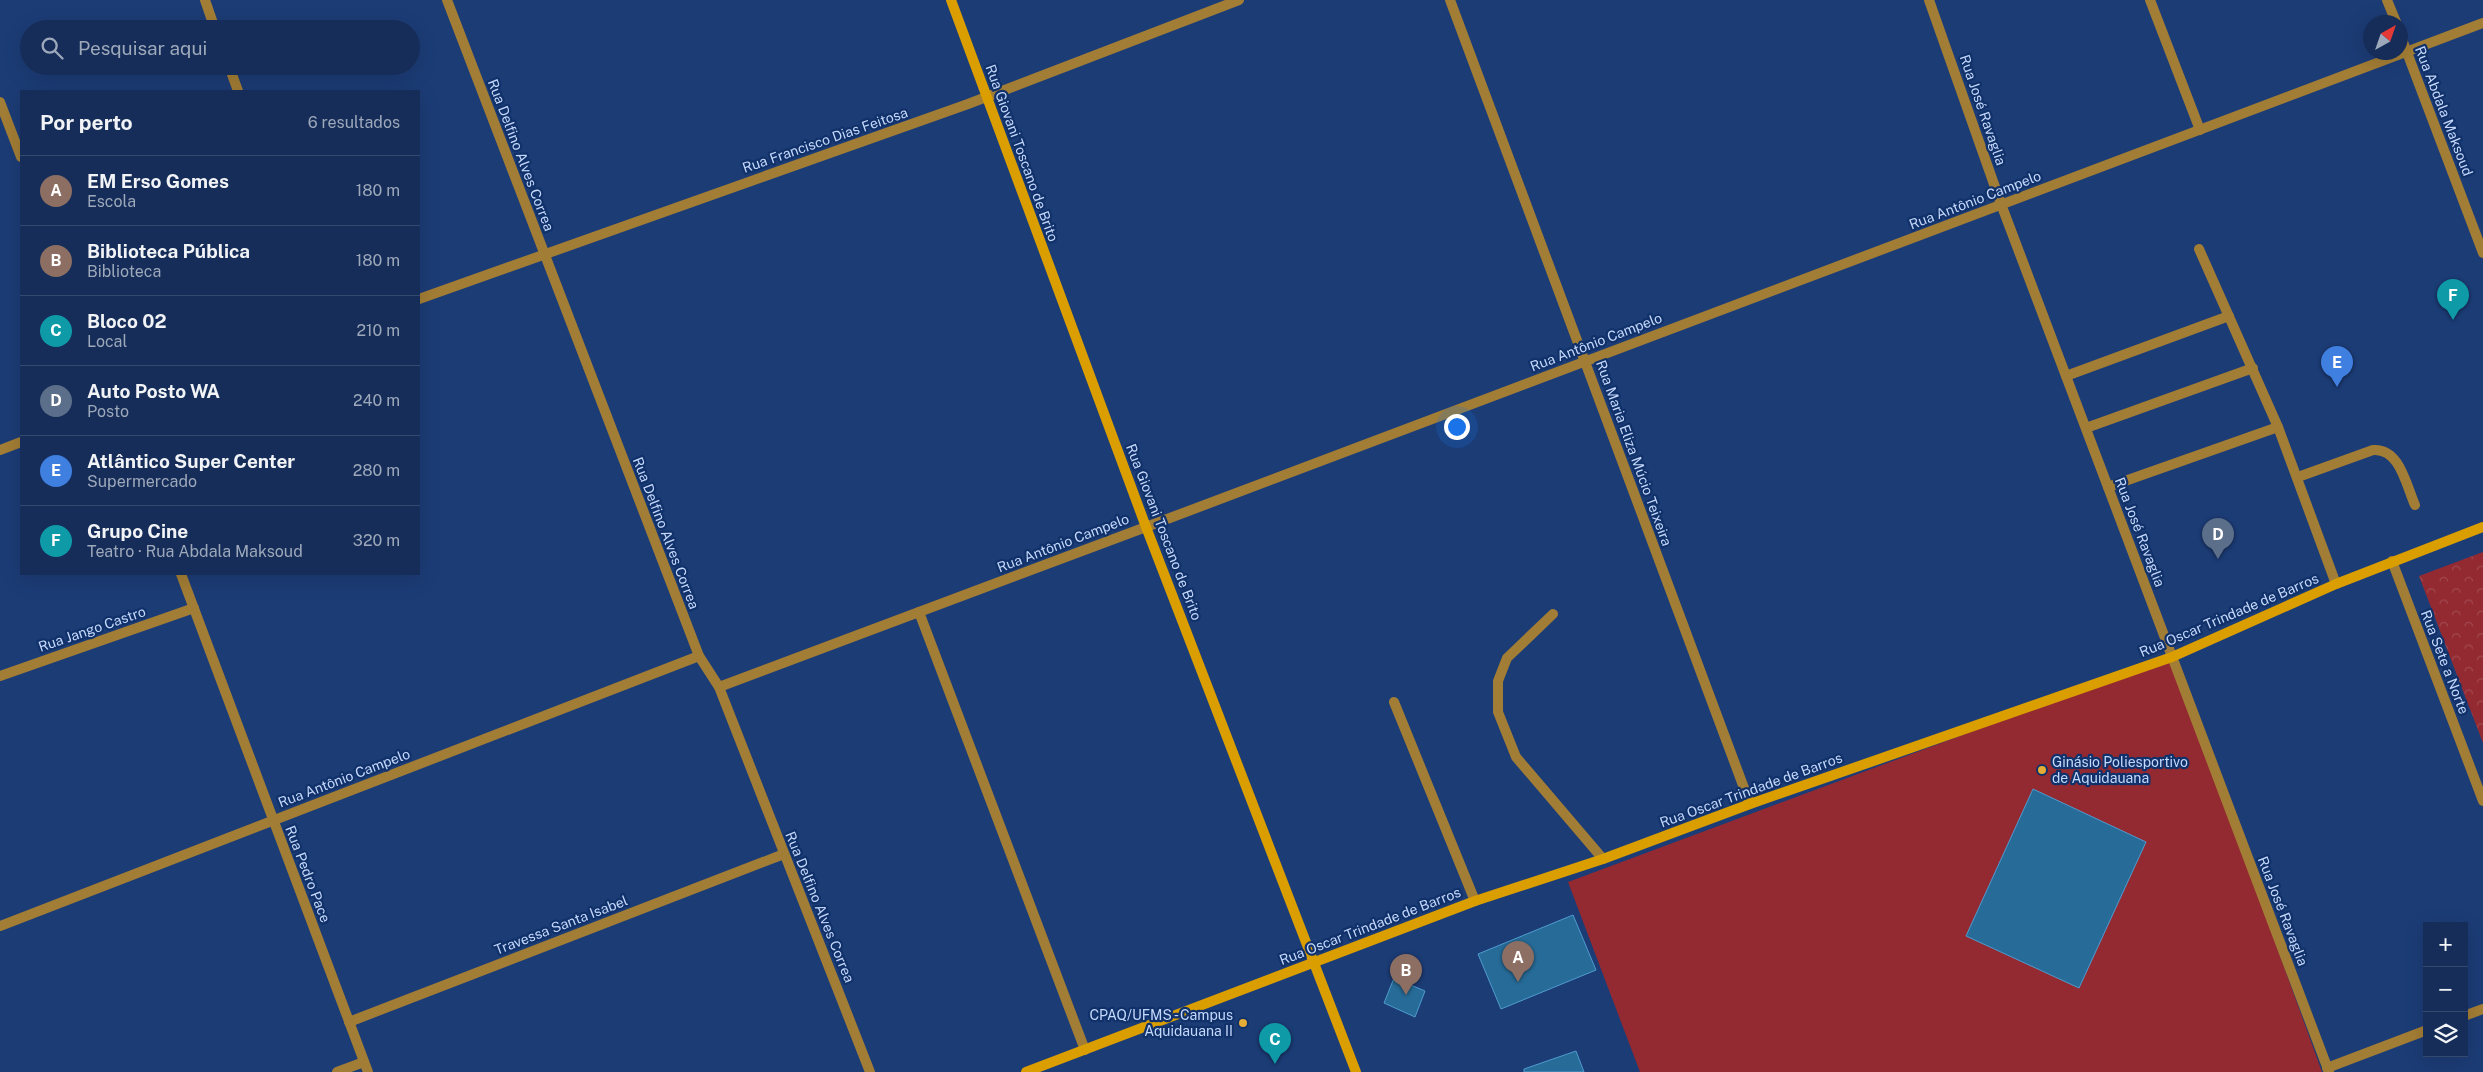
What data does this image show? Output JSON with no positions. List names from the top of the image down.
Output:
{
  "streets": {
    "main road": ["Rua Giovani Toscano de Brito", "Rua Oscar Trindade de Barros"],
    "street": [
      "Rua José Ravaglia",
      "Rua Abdala Maksoud",
      "Rua Francisco Dias Feitosa",
      "Rua Delfino Alves Correa",
      "Rua Antônio Campelo",
      "Rua Maria Eliza Múcio Teixeira",
      "Rua Jango Castro",
      "Rua Sete a Norte",
      "Rua Pedro Pace",
      "Travessa Santa Isabel"
    ]
  },
  "crossings": [
    ["Rua José Ravaglia", "Rua Antônio Campelo"],
    ["Rua José Ravaglia", "Rua Oscar Trindade de Barros"],
    ["Rua Francisco Dias Feitosa", "Rua Giovani Toscano de Brito"],
    ["Rua Francisco Dias Feitosa", "Rua Delfino Alves Correa"],
    ["Rua Giovani Toscano de Brito", "Rua Antônio Campelo"],
    ["Rua Giovani Toscano de Brito", "Rua Oscar Trindade de Barros"],
    ["Rua Delfino Alves Correa", "Rua Antônio Campelo"],
    ["Rua Delfino Alves Correa", "Travessa Santa Isabel"],
    ["Rua Antônio Campelo", "Rua Maria Eliza Múcio Teixeira"],
    ["Rua Antônio Campelo", "Rua Pedro Pace"],
    ["Rua Maria Eliza Múcio Teixeira", "Rua Oscar Trindade de Barros"],
    ["Rua Oscar Trindade de Barros", "Rua Sete a Norte"],
    ["Rua Jango Castro", "Rua Pedro Pace"],
    ["Rua Pedro Pace", "Travessa Santa Isabel"]
  ],
  "places": ["Ginásio Poliesportivo de Aquidauana", "CPAQ/UFMS - Campus Aquidauana II"],
  "north": "top right",
  "page": {
    "search": "Pesquisar aqui",
    "heading": ["Por perto", "6 resultados"],
    "list": [
      {
        "mark": "A",
        "name": "EM Erso Gomes",
        "note": "Escola",
        "value": "180 m"
      },
      {
        "mark": "B",
        "name": "Biblioteca Pública",
        "note": "Biblioteca",
        "value": "180 m"
      },
      {
        "mark": "C",
        "name": "Bloco 02",
        "note": "Local",
        "value": "210 m"
      },
      {
        "mark": "D",
        "name": "Auto Posto WA",
        "note": "Posto",
        "value": "240 m"
      },
      {
        "mark": "E",
        "name": "Atlântico Super Center",
        "note": "Supermercado",
        "value": "280 m"
      },
      {
        "mark": "F",
        "name": "Grupo Cine",
        "note": "Teatro · Rua Abdala Maksoud",
        "value": "320 m"
      }
    ],
    "pins": [
      "F",
      "E",
      "D",
      "A",
      "B",
      "C"
    ],
    "map_buttons": ["+", "−"]
  }
}
